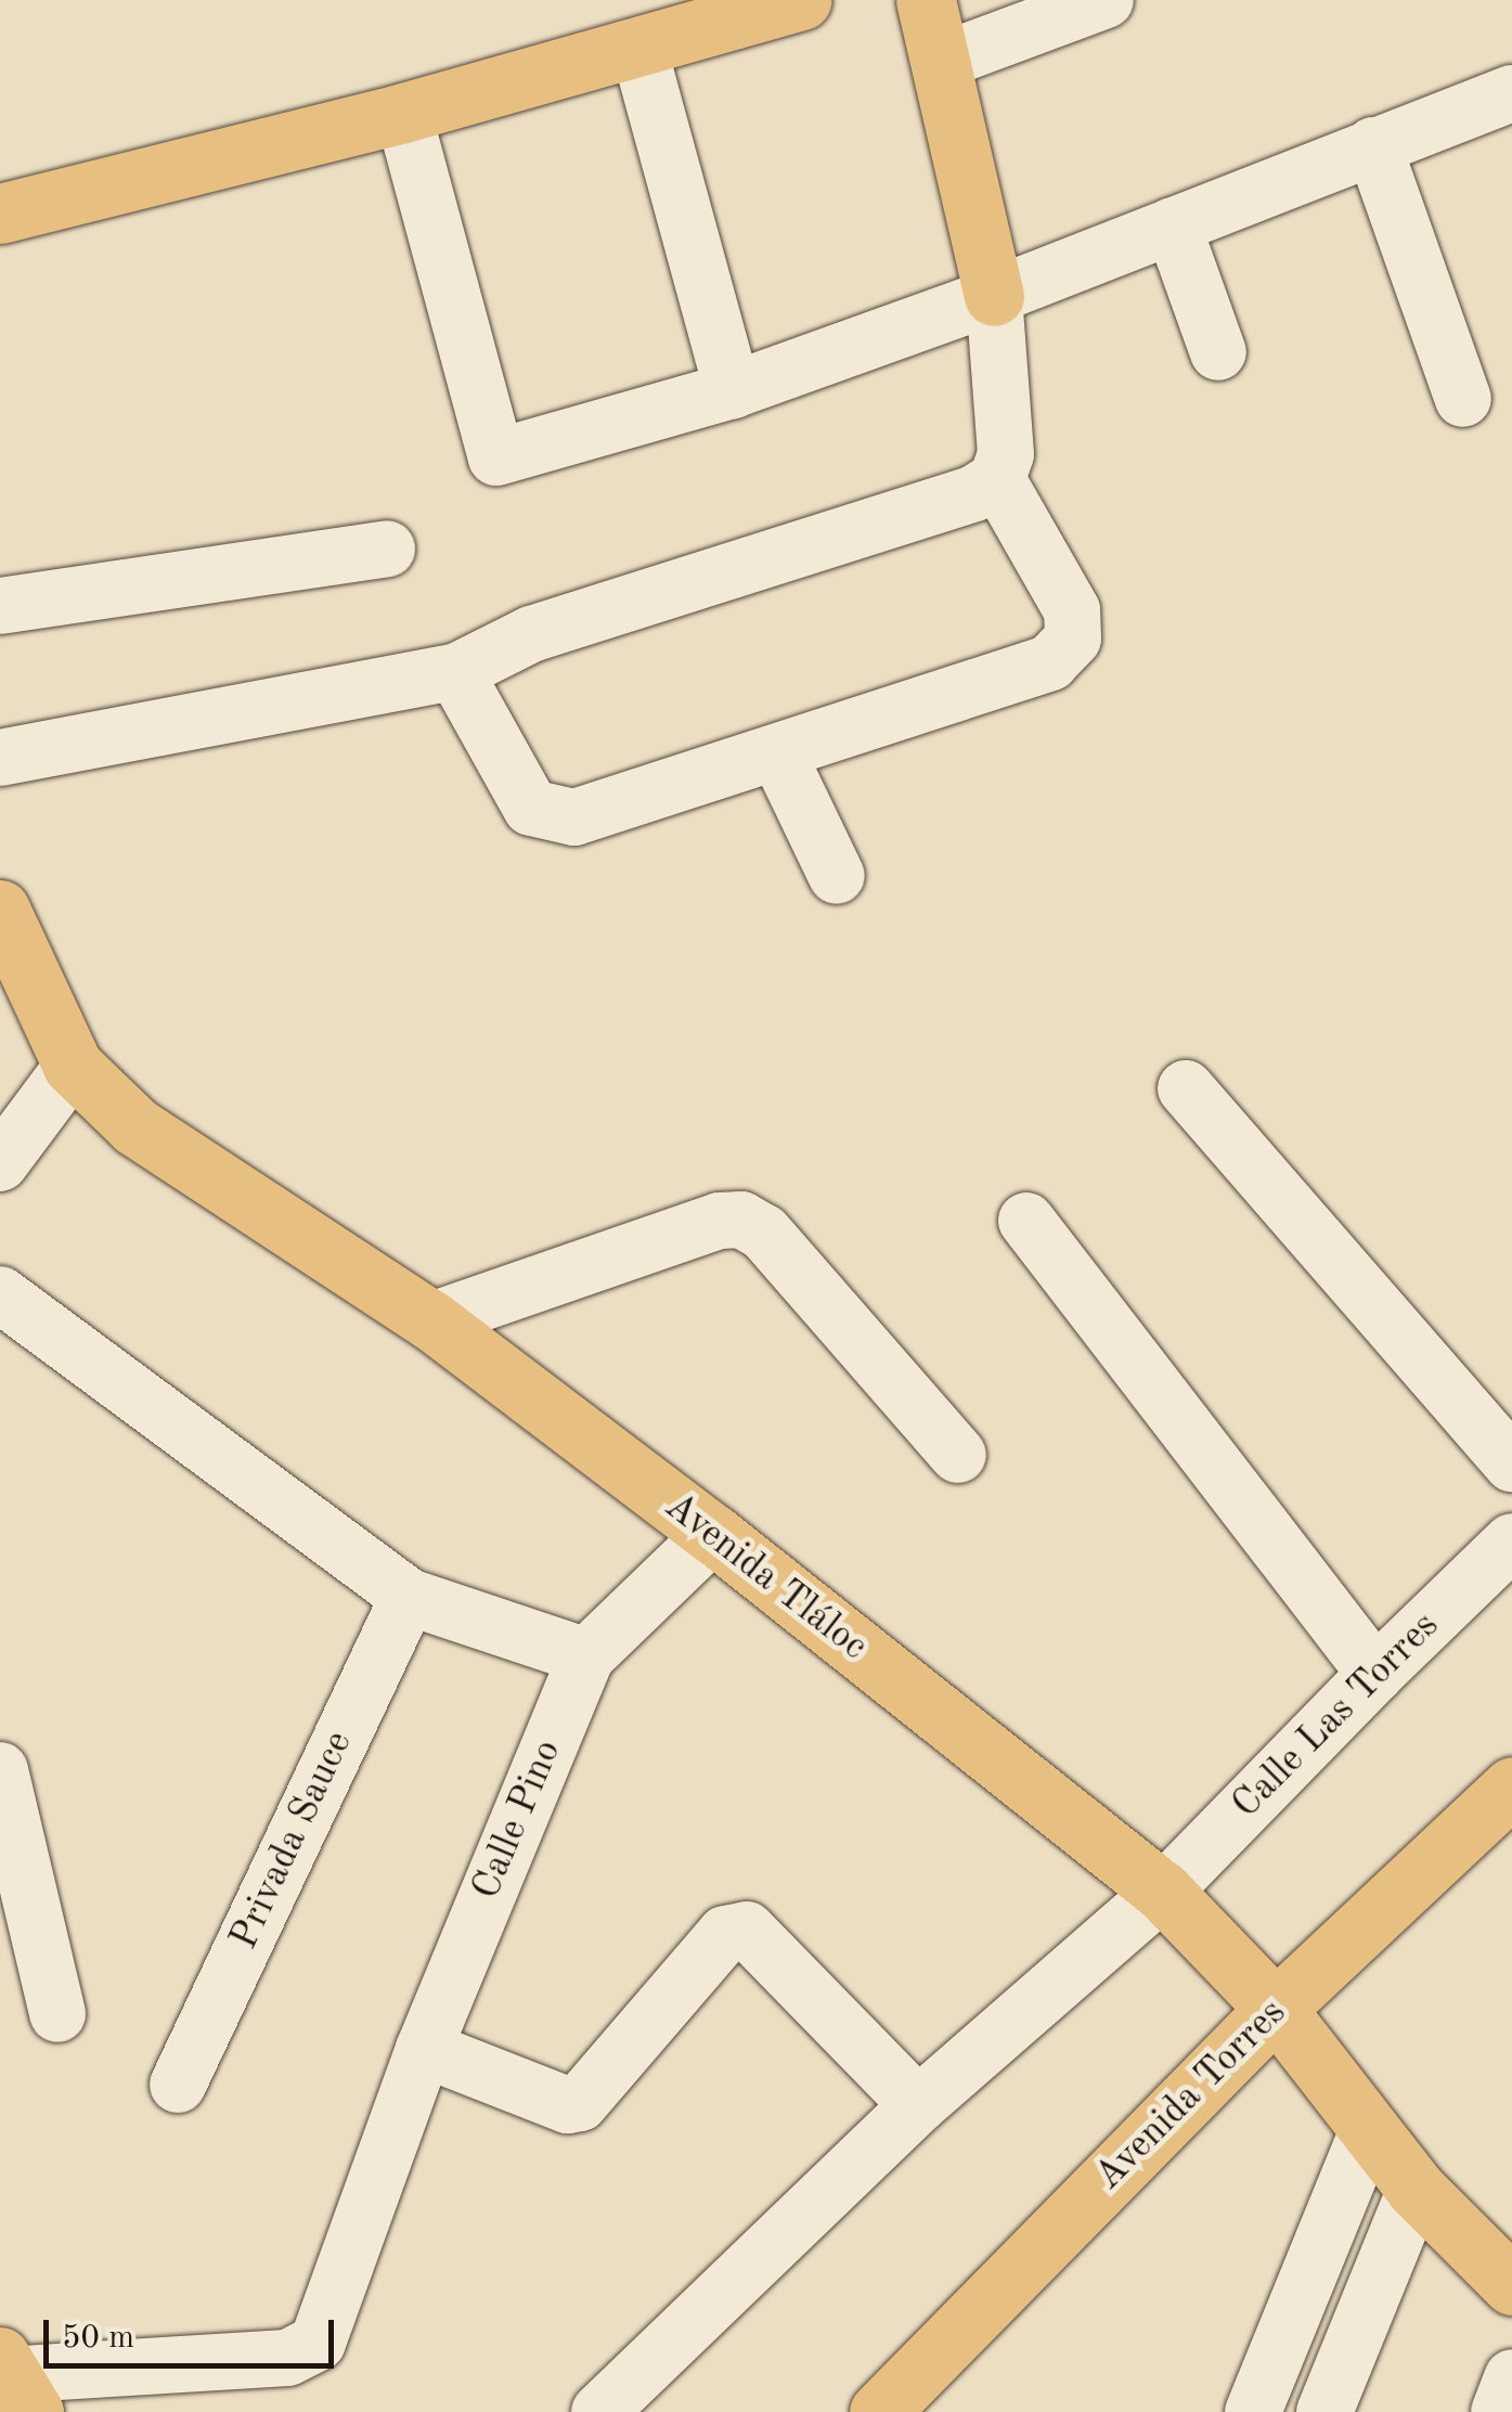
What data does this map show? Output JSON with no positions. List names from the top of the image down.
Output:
{
  "streets": {
    "main road": ["Avenida Tláloc", "Avenida Torres"],
    "street": ["Calle Las Torres", "Calle Pino", "Privada Sauce"]
  },
  "crossings": [
    ["Avenida Tláloc", "Calle Las Torres"],
    ["Avenida Tláloc", "Avenida Torres"]
  ],
  "scale_bar": "50 m"
}
